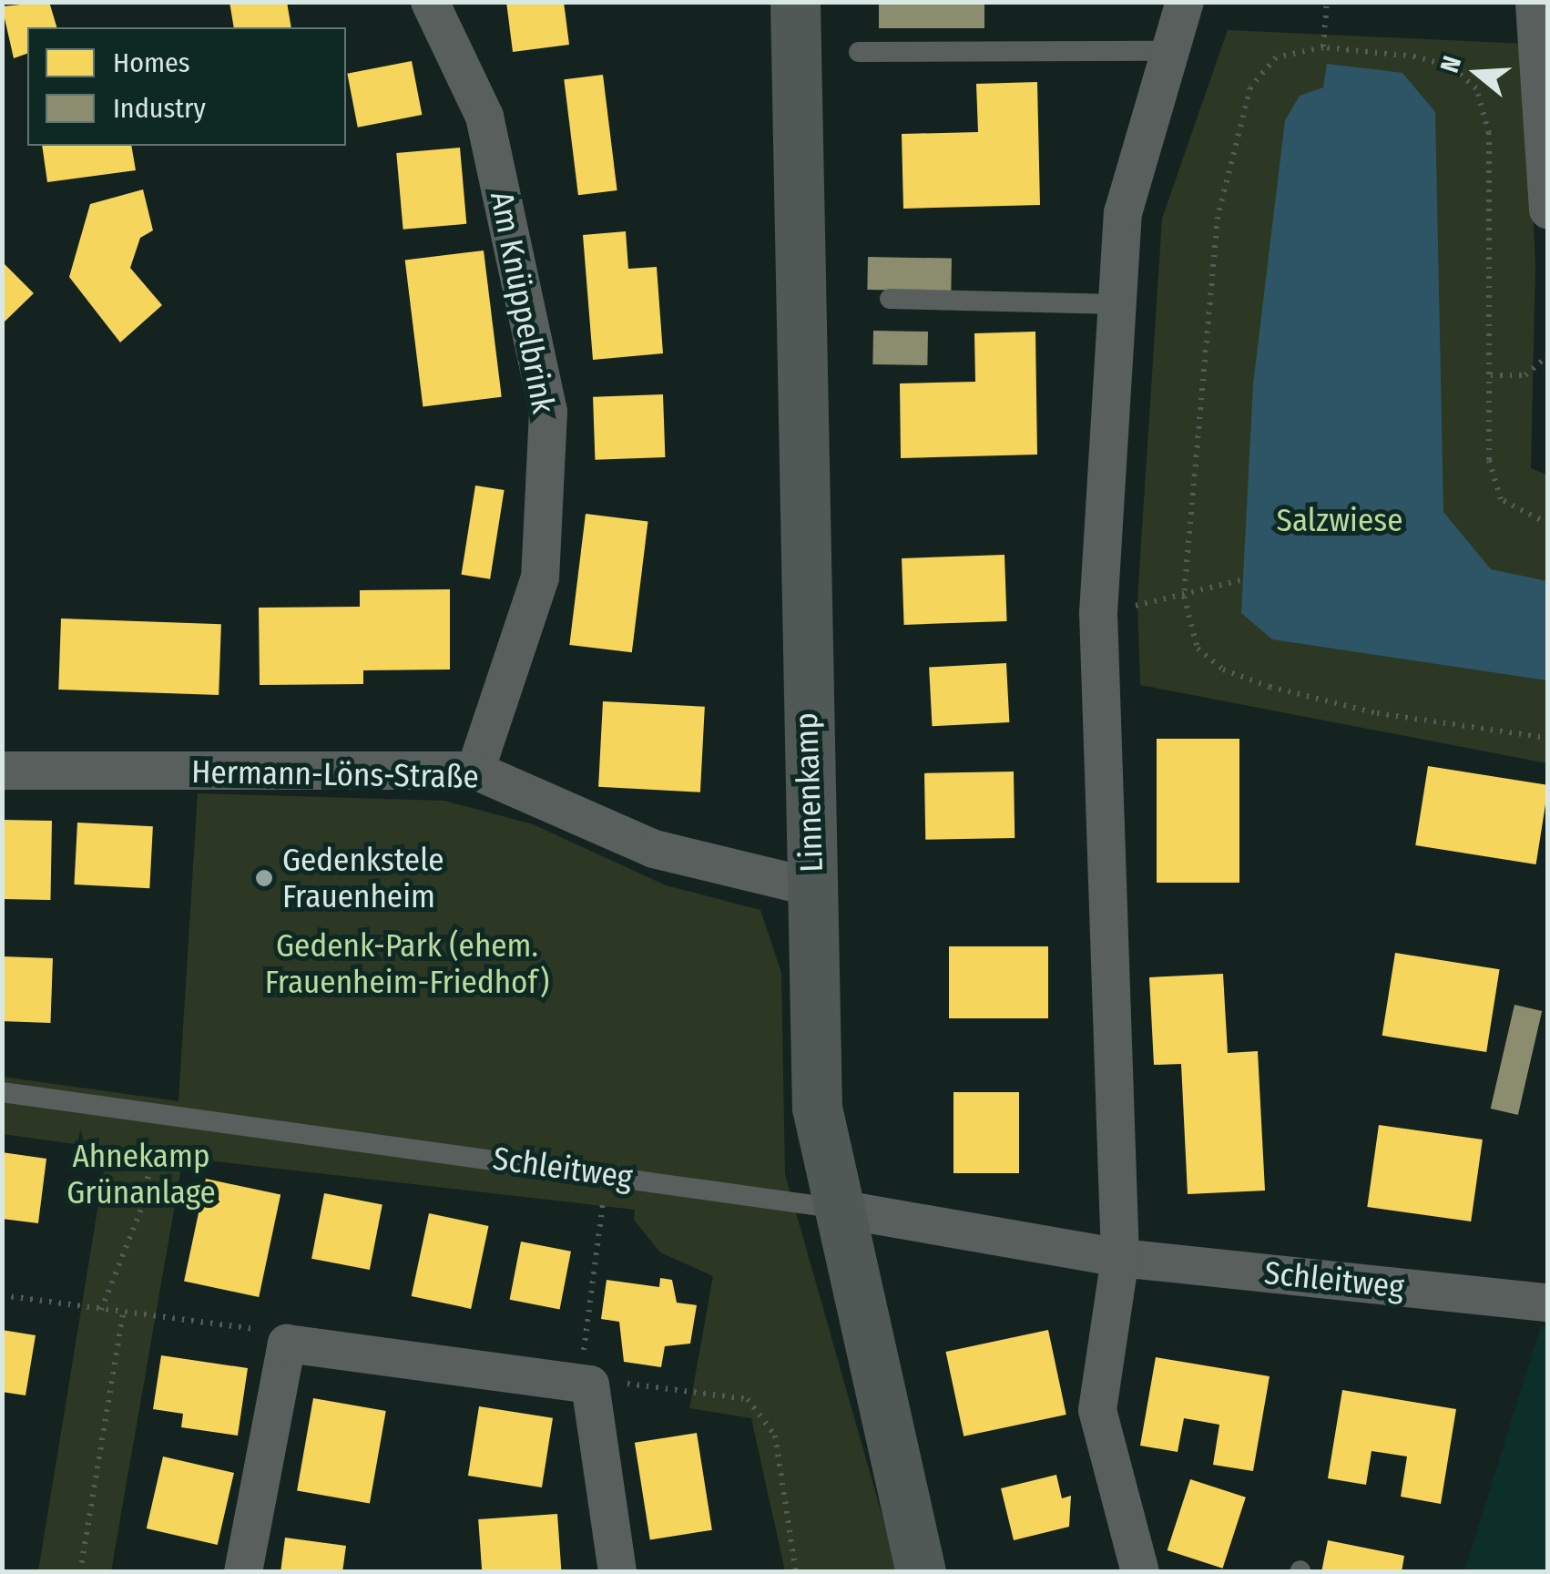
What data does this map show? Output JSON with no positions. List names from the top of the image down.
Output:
{
  "streets": {
    "main road": ["Linnenkamp"],
    "street": ["Am Knüppelbrink", "Hermann-Löns-Straße", "Schleitweg"]
  },
  "crossings": [
    ["Am Knüppelbrink", "Hermann-Löns-Straße"],
    ["Hermann-Löns-Straße", "Linnenkamp"],
    ["Linnenkamp", "Schleitweg"]
  ],
  "parks": ["Salzwiese", "Gedenk-Park (ehem. Frauenheim-Friedhof)", "Ahnekamp Grünanlage"],
  "places": ["Gedenkstele Frauenheim"],
  "legend": ["Homes", "Industry"],
  "north": "left"
}
